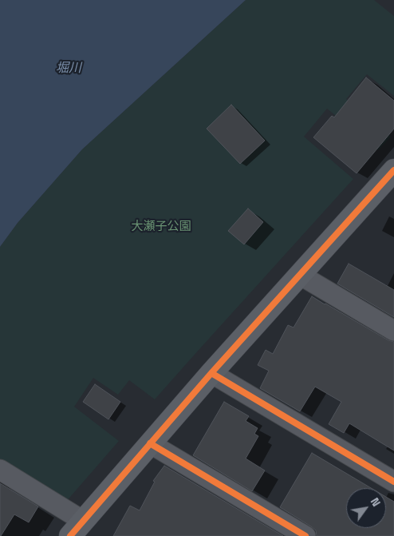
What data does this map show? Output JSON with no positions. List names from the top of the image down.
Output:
{
  "water": ["堀川"],
  "parks": ["大瀬子公園"],
  "north": "top right"
}
